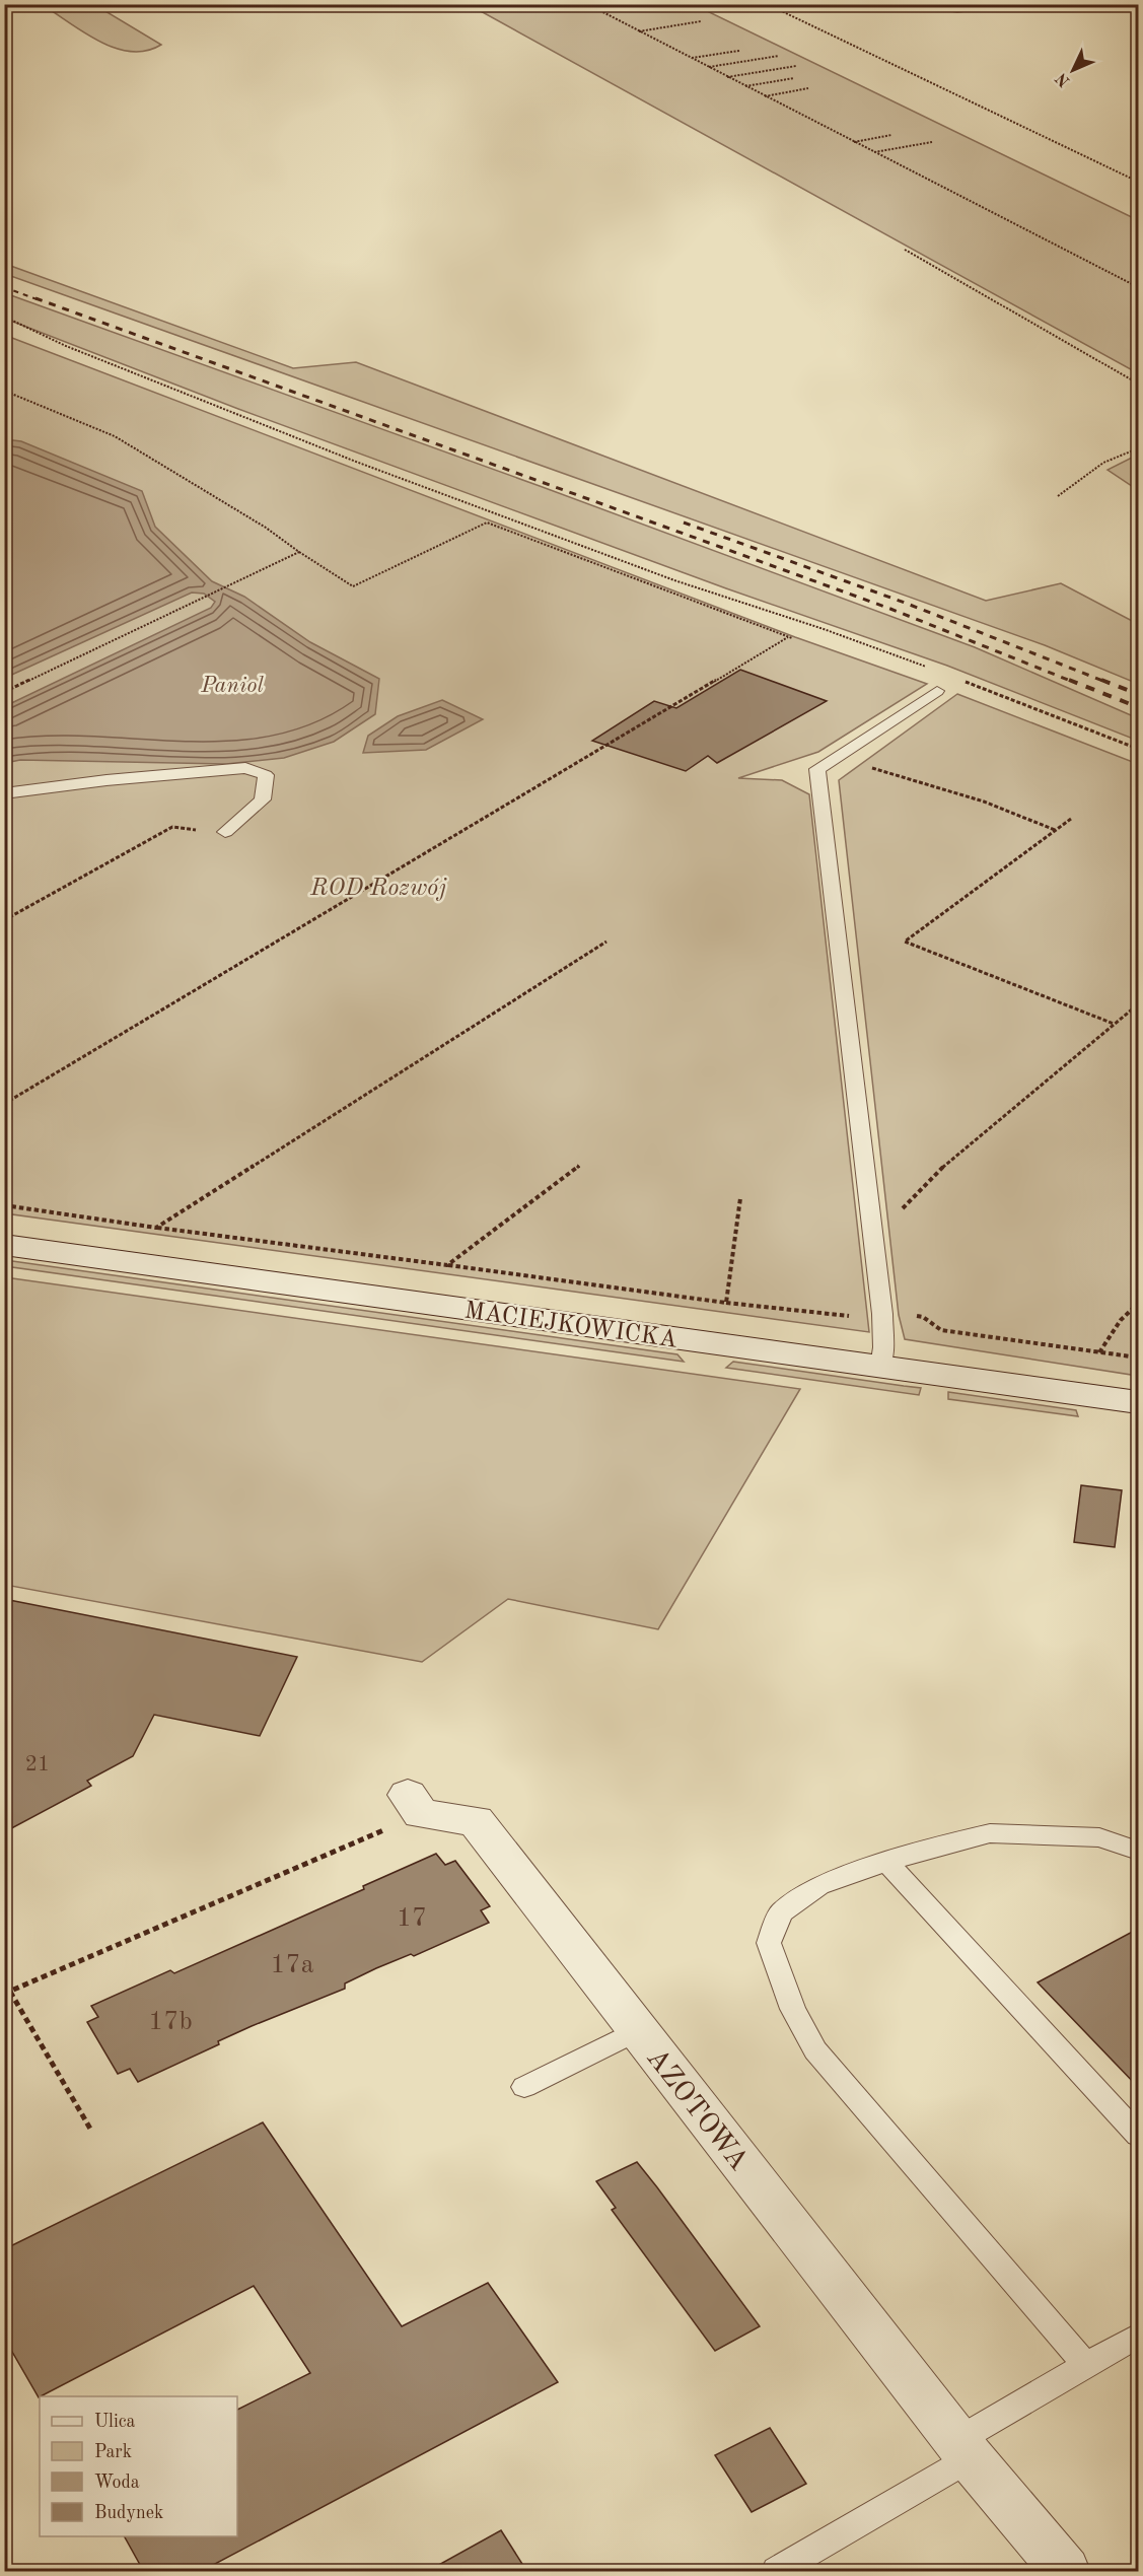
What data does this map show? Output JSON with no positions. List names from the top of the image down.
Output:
{
  "streets": {
    "street": ["MACIEJKOWICKA", "AZOTOWA"]
  },
  "water": ["Paniol"],
  "parks": ["ROD Rozwój"],
  "house_numbers": [
    "21",
    "17",
    "17a",
    "17b"
  ],
  "legend": [
    "Ulica",
    "Park",
    "Woda",
    "Budynek"
  ],
  "north": "bottom left"
}
